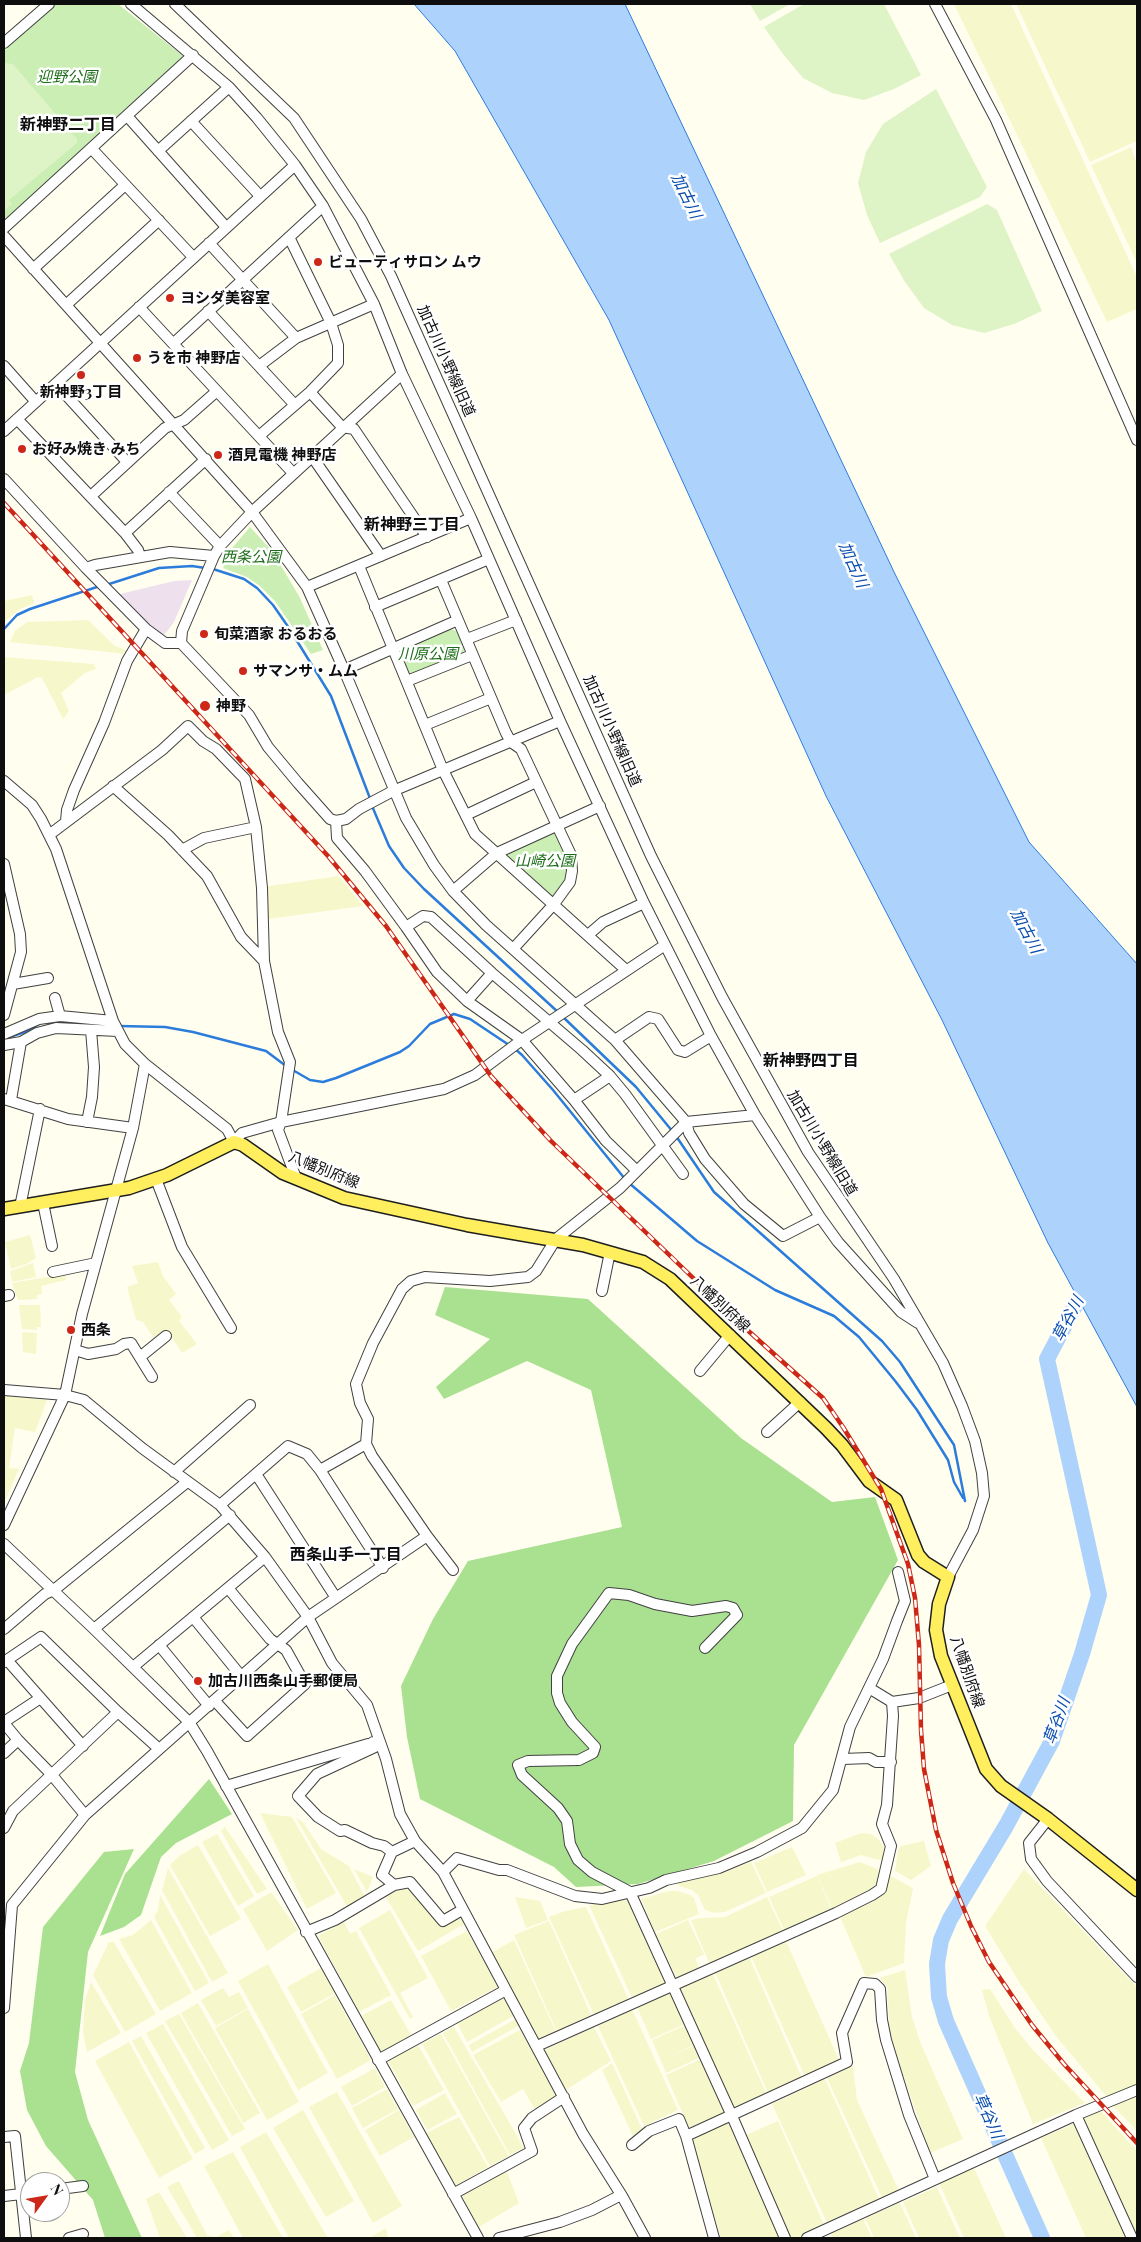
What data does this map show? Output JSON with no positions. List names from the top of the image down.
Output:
{
  "streets": {
    "main road": ["八幡別府線"],
    "street": ["加古川小野線旧道"]
  },
  "crossings": [
    ["加古川小野線旧道", "八幡別府線"]
  ],
  "districts": [
    "新神野二丁目",
    "新神野三丁目",
    "新神野四丁目",
    "西条山手一丁目"
  ],
  "water": ["加古川", "草谷川"],
  "parks": [
    "迎野公園",
    "西条公園",
    "川原公園",
    "山崎公園"
  ],
  "places": [
    "ビューティサロン ムウ",
    "ヨシダ美容室",
    "うを市 神野店",
    "新神野3丁目",
    "お好み焼き みち",
    "酒見電機 神野店",
    "旬菜酒家 おるおる",
    "サマンサ・ムム",
    "神野",
    "西条",
    "加古川西条山手郵便局"
  ],
  "north": "top right"
}
